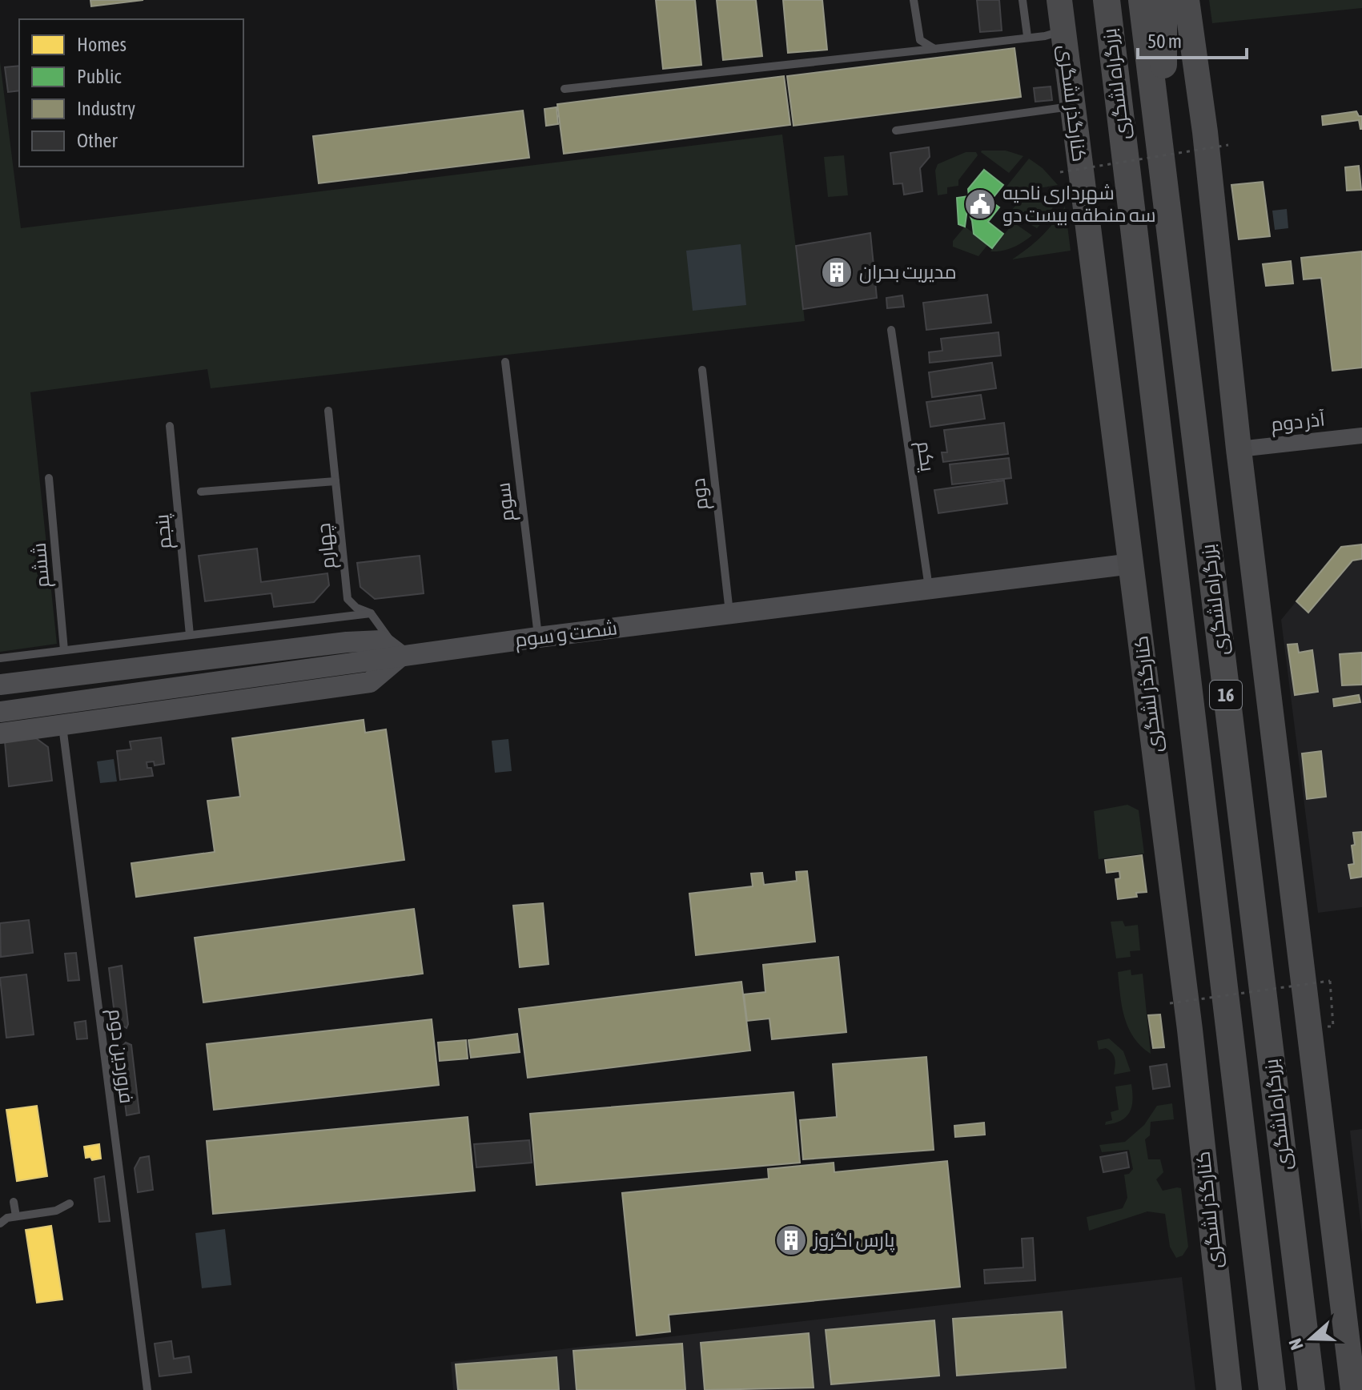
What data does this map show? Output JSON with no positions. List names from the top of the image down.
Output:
{
  "streets": {
    "highway": ["بزرگراه لشگری", "16"],
    "main road": ["کنارگذر لشگری"],
    "street": ["آذر دوم", "شصت و سوم"],
    "lane": [
      "یکم",
      "دوم",
      "سوم",
      "پنجم",
      "چهارم",
      "ششم",
      "فروردین دوم"
    ]
  },
  "crossings": [
    ["کنارگذر لشگری", "شصت و سوم"],
    ["یکم", "شصت و سوم"],
    ["دوم", "شصت و سوم"],
    ["سوم", "شصت و سوم"],
    ["چهارم", "شصت و سوم"]
  ],
  "places": {
    "public building": ["شهرداری ناحیه سه منطقه بیست دو"],
    "building": ["مدیریت بحران", "پارس اگزوز"]
  },
  "legend": [
    "Homes",
    "Public",
    "Industry",
    "Other"
  ],
  "scale_bar": "50 m",
  "north": "left"
}
